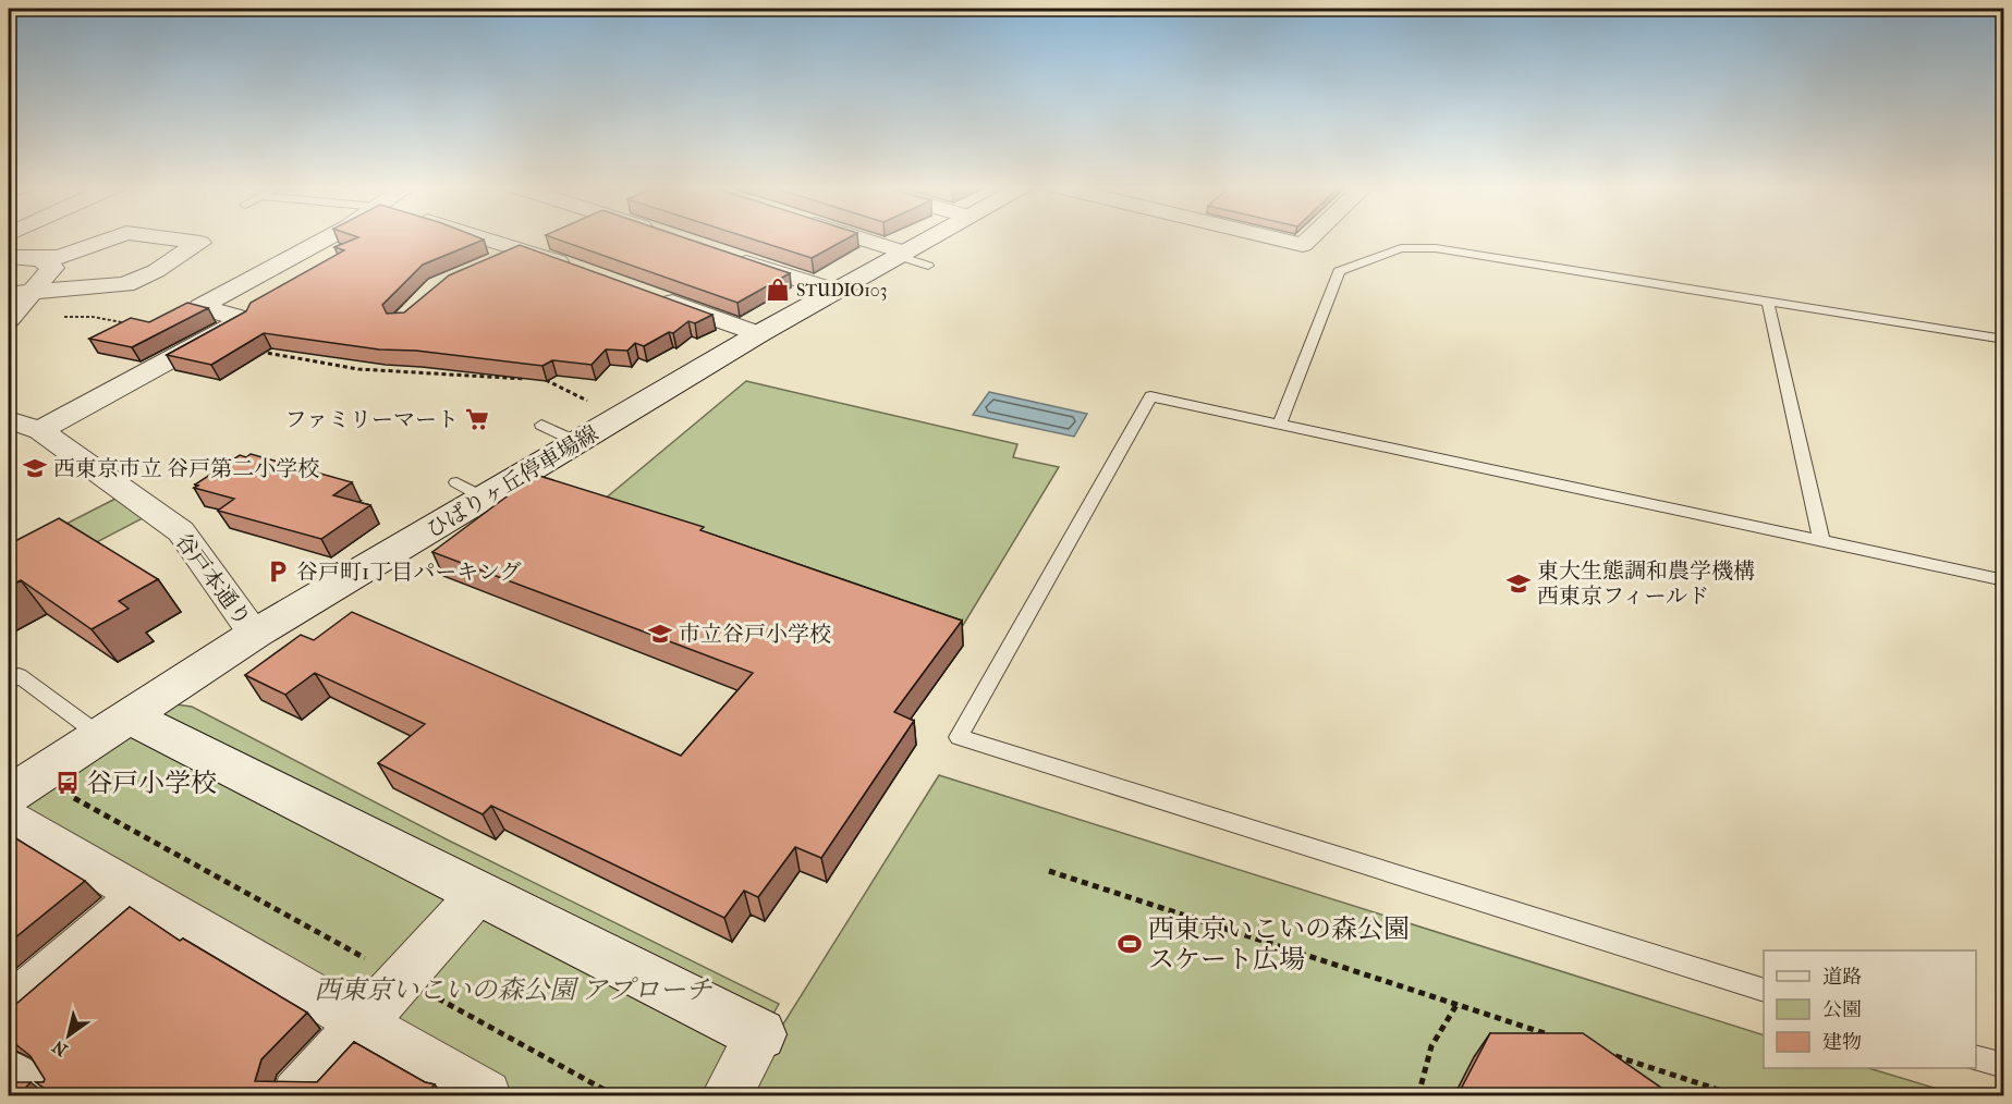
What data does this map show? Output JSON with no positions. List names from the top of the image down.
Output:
{
  "streets": {
    "main road": ["ひばりヶ丘停車場線"],
    "street": ["谷戸本通り"]
  },
  "crossings": [
    ["ひばりヶ丘停車場線", "谷戸本通り"]
  ],
  "parks": ["西東京いこいの森公園 アプローチ"],
  "places": {
    "shop": ["STUDIO103"],
    "supermarket": ["ファミリーマート"],
    "school or university": ["西東京市立 谷戸第二小学校", "東大生態調和農学機構 西東京フィールド", "市立谷戸小学校"],
    "parking": ["谷戸町1丁目パーキング"],
    "bus stop": ["谷戸小学校"],
    "sports": ["西東京いこいの森公園 スケート広場"]
  },
  "legend": ["道路", "公園", "建物"],
  "north": "bottom left"
}
